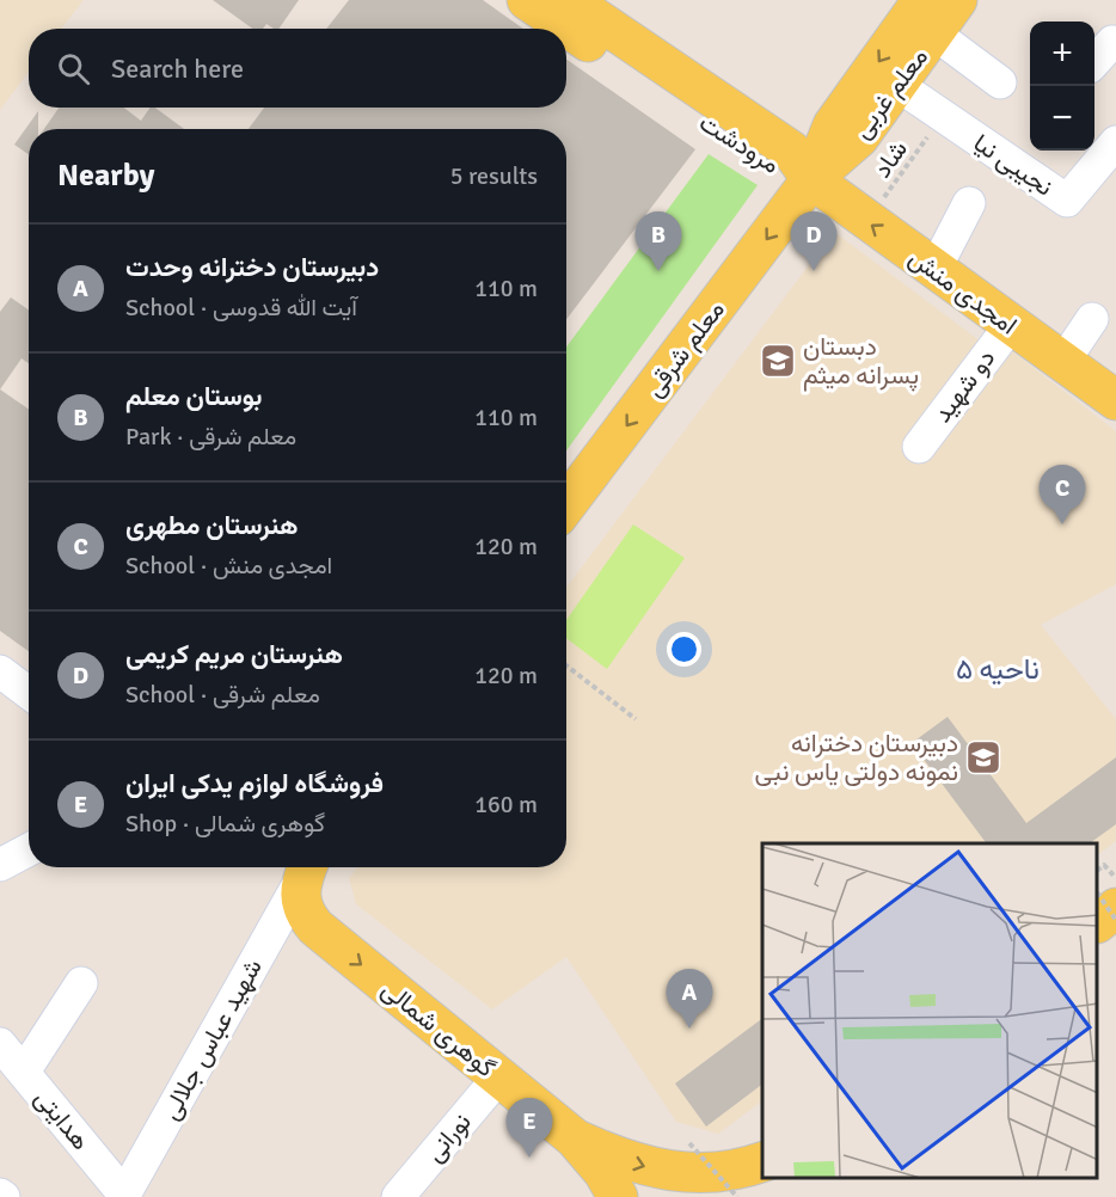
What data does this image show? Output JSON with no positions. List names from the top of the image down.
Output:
{
  "streets": {
    "main road": [
      "معلم غربی",
      "مرودشت",
      "امجدی منش",
      "معلم شرقی",
      "گوهری شمالی"
    ],
    "street": [
      "نجیبی نیا",
      "دو شهید",
      "شهید عباس جلالی",
      "هدایتی",
      "نورانی"
    ],
    "path": ["شاد"]
  },
  "crossings": [
    ["معلم غربی", "مرودشت"],
    ["معلم غربی", "نجیبی نیا"],
    ["معلم غربی", "امجدی منش"],
    ["معلم غربی", "معلم شرقی"],
    ["مرودشت", "امجدی منش"],
    ["مرودشت", "معلم شرقی"],
    ["شاد", "نجیبی نیا"],
    ["شاد", "امجدی منش"],
    ["امجدی منش", "معلم شرقی"],
    ["امجدی منش", "دو شهید"],
    ["گوهری شمالی", "شهید عباس جلالی"],
    ["گوهری شمالی", "نورانی"],
    ["شهید عباس جلالی", "هدایتی"]
  ],
  "one_way": ["معلم شرقی", "گوهری شمالی"],
  "districts": ["ناحیه ۵"],
  "places": {
    "school or university": ["دبستان پسرانه میثم", "دبیرستان دخترانه نمونه دولتی یاس نبی"]
  },
  "page": {
    "map_buttons": ["+", "−"],
    "search": "Search here",
    "heading": ["Nearby", "5 results"],
    "pins": [
      "B",
      "D",
      "C",
      "A",
      "E"
    ],
    "list": [
      {
        "mark": "A",
        "name": "دبیرستان دخترانه وحدت",
        "note": "School · آیت الله قدوسی",
        "value": "110 m"
      },
      {
        "mark": "B",
        "name": "بوستان معلم",
        "note": "Park · معلم شرقی",
        "value": "110 m"
      },
      {
        "mark": "C",
        "name": "هنرستان مطهری",
        "note": "School · امجدی منش",
        "value": "120 m"
      },
      {
        "mark": "D",
        "name": "هنرستان مریم کریمی",
        "note": "School · معلم شرقی",
        "value": "120 m"
      },
      {
        "mark": "E",
        "name": "فروشگاه لوازم یدکی ایران",
        "note": "Shop · گوهری شمالی",
        "value": "160 m"
      }
    ]
  }
}
